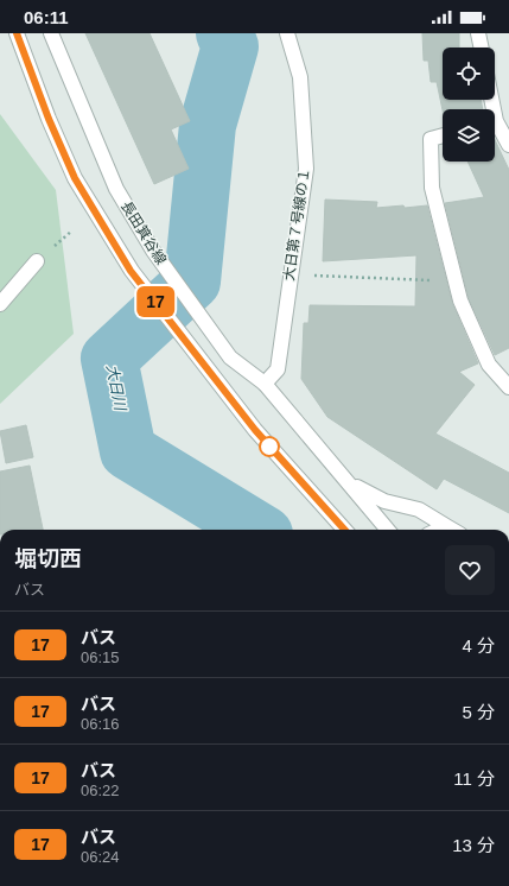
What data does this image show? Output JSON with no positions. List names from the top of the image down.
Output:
{
  "streets": {
    "street": ["大日第７号線の１", "長田箕谷線"]
  },
  "crossings": [
    ["大日第７号線の１", "長田箕谷線"]
  ],
  "water": ["大日川"],
  "lines": ["bus line 17"],
  "page": {
    "status": "06:11",
    "on_map": "17",
    "heading": ["堀切西", "バス"],
    "list": [
      {
        "mark": "17",
        "name": "バス",
        "note": "06:15",
        "value": "4 分"
      },
      {
        "mark": "17",
        "name": "バス",
        "note": "06:16",
        "value": "5 分"
      },
      {
        "mark": "17",
        "name": "バス",
        "note": "06:22",
        "value": "11 分"
      },
      {
        "mark": "17",
        "name": "バス",
        "note": "06:24",
        "value": "13 分"
      }
    ]
  }
}
